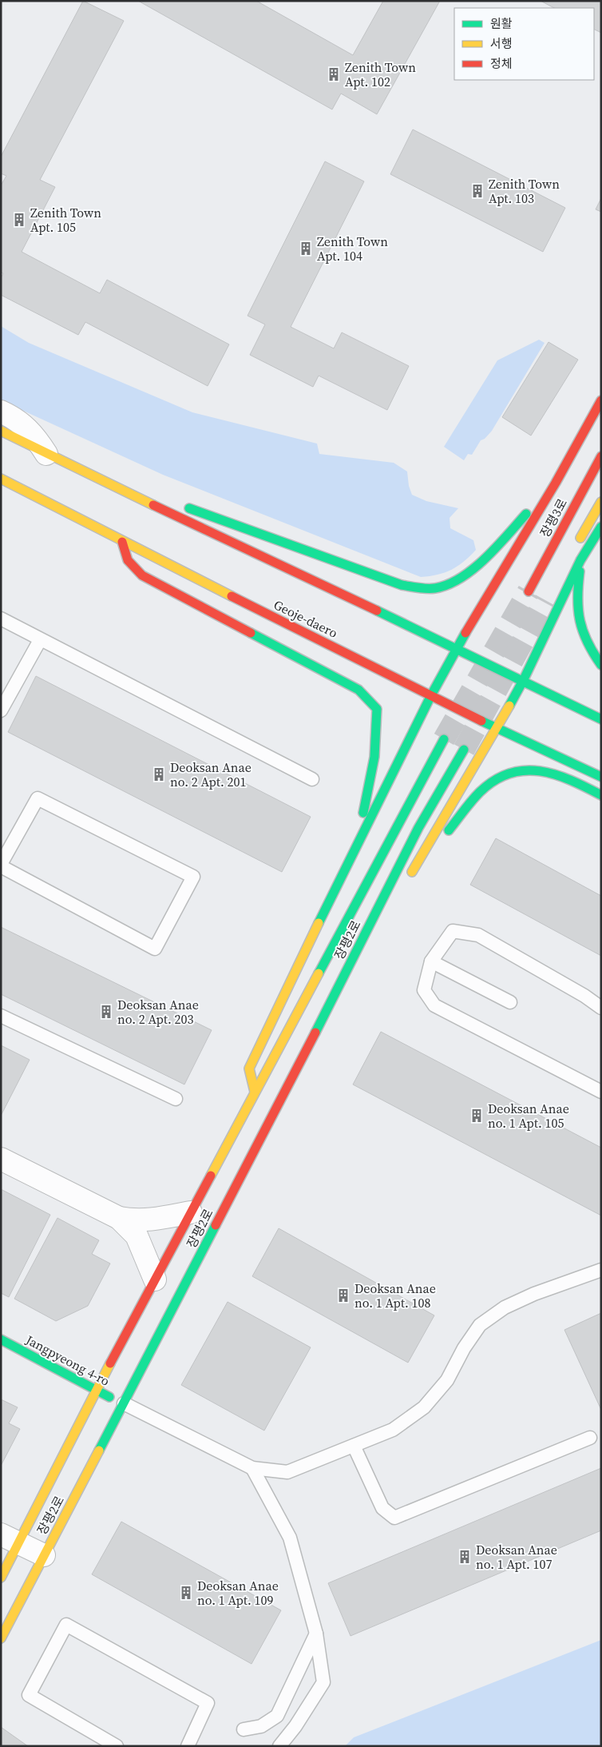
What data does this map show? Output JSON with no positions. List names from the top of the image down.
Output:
{
  "streets": {
    "street": [
      "장평3로",
      "Geoje-daero",
      "장평2로",
      "Jangpyeong 4-ro"
    ]
  },
  "crossings": [
    ["장평2로", "Jangpyeong 4-ro"]
  ],
  "places": {
    "building": [
      "Zenith Town Apt. 102",
      "Zenith Town Apt. 103",
      "Zenith Town Apt. 105",
      "Zenith Town Apt. 104",
      "Deoksan Anae no. 2 Apt. 201",
      "Deoksan Anae no. 2 Apt. 203",
      "Deoksan Anae no. 1 Apt. 105",
      "Deoksan Anae no. 1 Apt. 108",
      "Deoksan Anae no. 1 Apt. 107",
      "Deoksan Anae no. 1 Apt. 109"
    ]
  },
  "legend": ["원활", "서행", "정체"]
}
